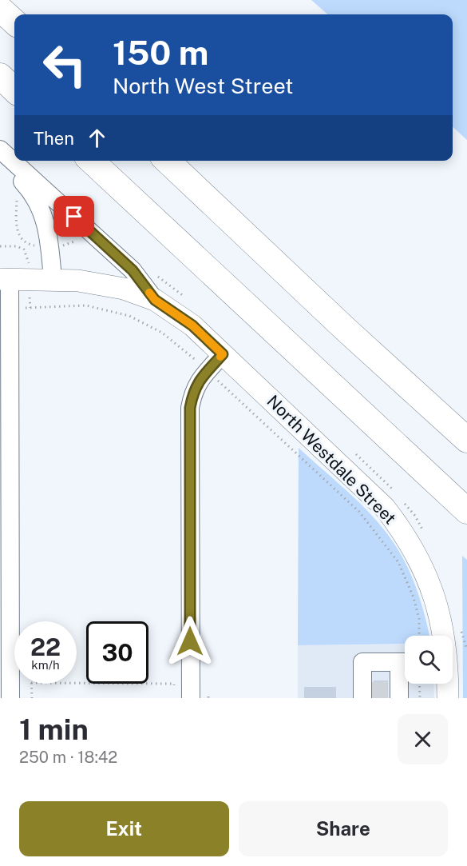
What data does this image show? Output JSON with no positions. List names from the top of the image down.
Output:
{
  "streets": {
    "main road": ["North Westdale Street"]
  },
  "page": {
    "turn": ["150 m", "North West Street"],
    "then": "Then",
    "speed": "22 km/h",
    "limit": "30",
    "heading": ["1 min", "250 m · 18:42"],
    "buttons": ["Exit", "Share"]
  }
}
